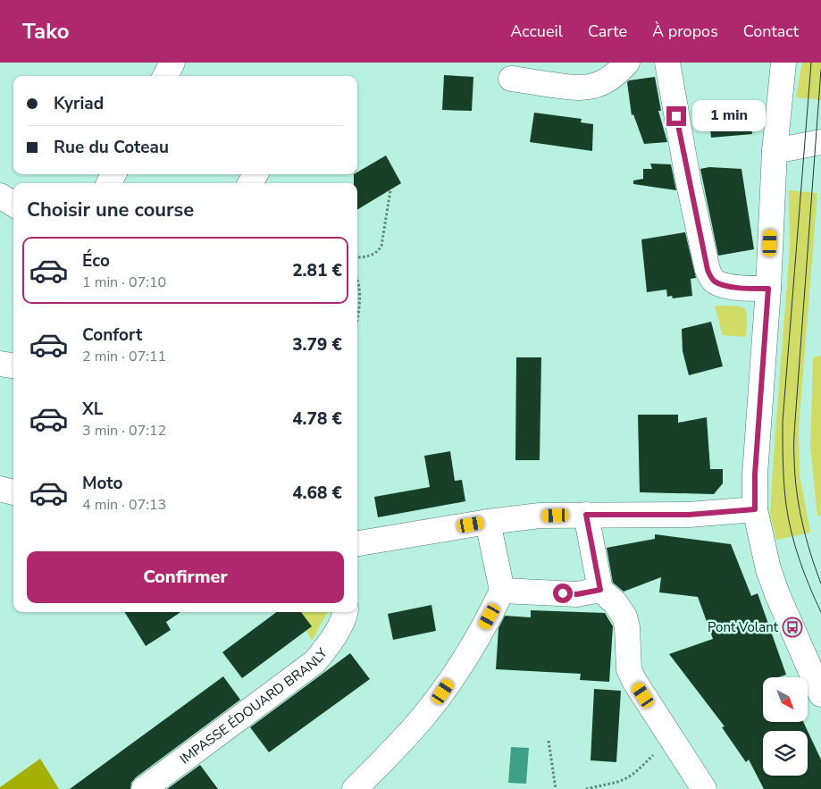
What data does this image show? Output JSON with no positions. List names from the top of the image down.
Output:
{
  "streets": {
    "street": ["IMPASSE ÉDOUARD BRANLY"]
  },
  "places": {
    "bus stop": ["Pont Volant"]
  },
  "north": "bottom right",
  "page": {
    "header": "Tako",
    "nav": [
      "Accueil",
      "Carte",
      "À propos",
      "Contact"
    ],
    "banner": ["Kyriad", "Rue du Coteau"],
    "bubble": "1 min",
    "heading": "Choisir une course",
    "list": [
      {
        "name": "Éco",
        "note": "1 min · 07:10",
        "value": "2.81 €"
      },
      {
        "name": "Confort",
        "note": "2 min · 07:11",
        "value": "3.79 €"
      },
      {
        "name": "XL",
        "note": "3 min · 07:12",
        "value": "4.78 €"
      },
      {
        "name": "Moto",
        "note": "4 min · 07:13",
        "value": "4.68 €"
      }
    ],
    "buttons": "Confirmer"
  }
}
